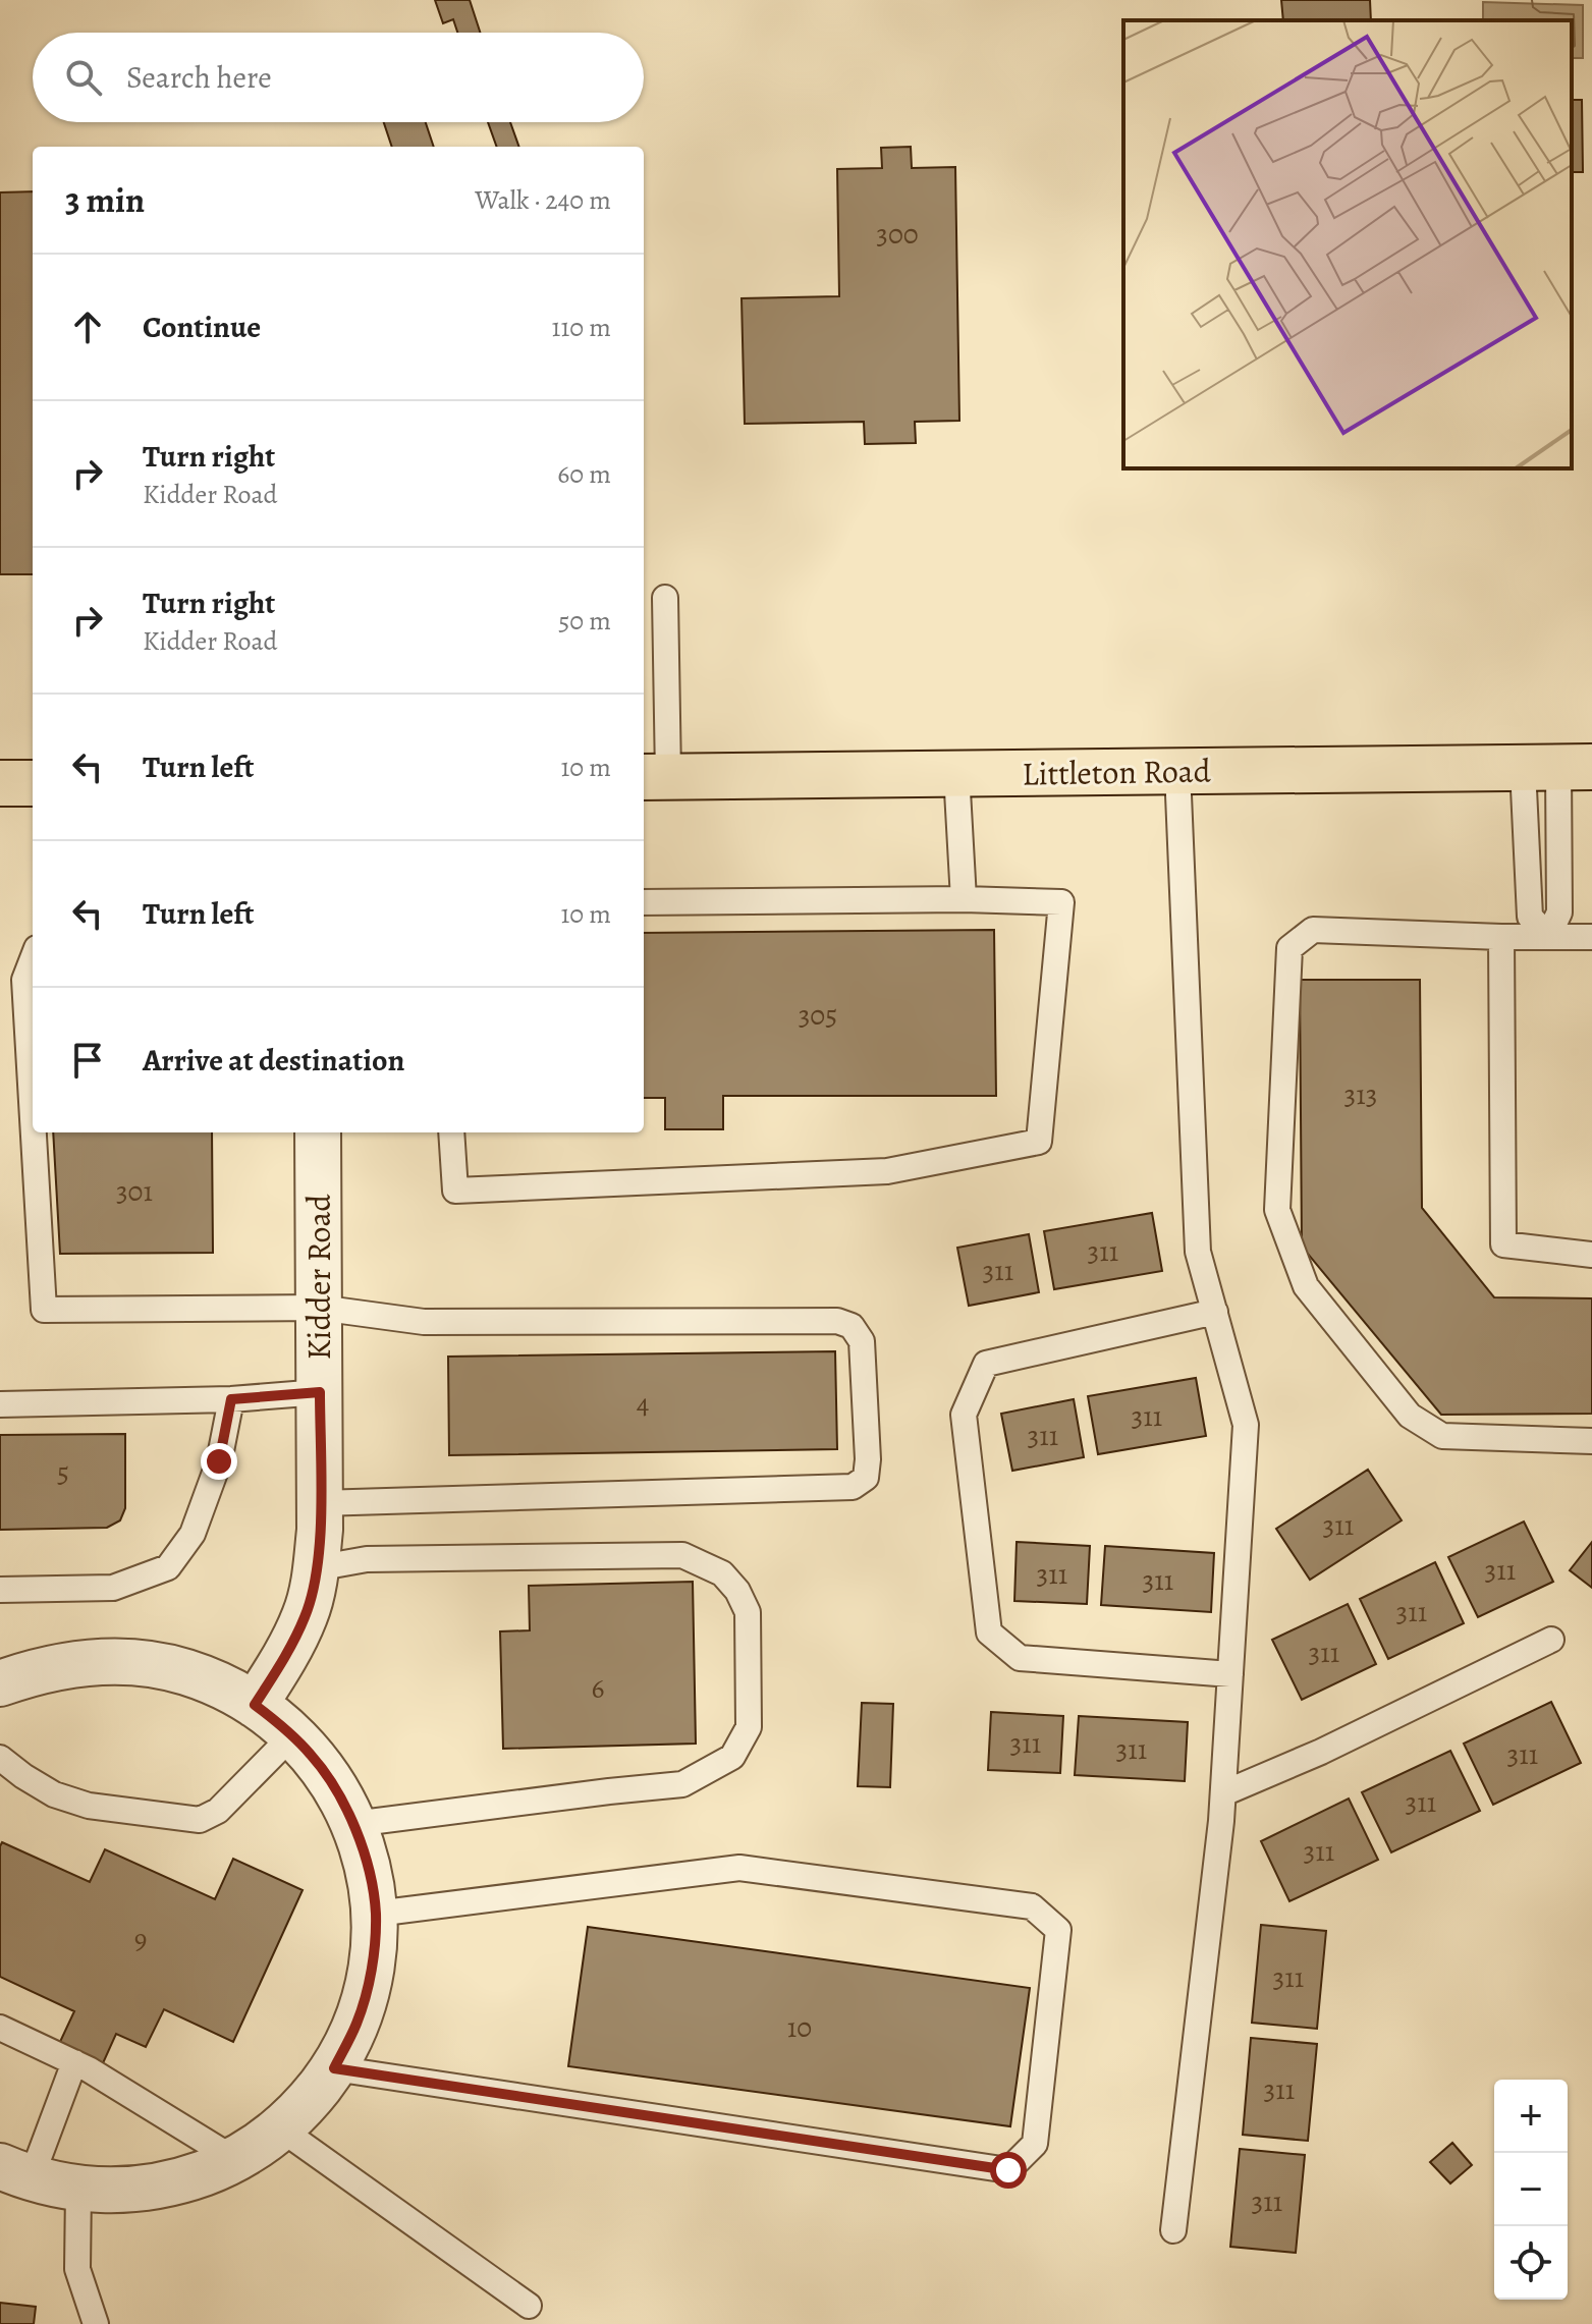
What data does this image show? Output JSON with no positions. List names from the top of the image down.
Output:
{
  "streets": {
    "main road": ["Littleton Road"],
    "street": ["Kidder Road"]
  },
  "house_numbers": [
    "300",
    "305",
    "313",
    "301",
    "311",
    "311",
    "4",
    "311",
    "311",
    "5",
    "311",
    "311",
    "311",
    "311",
    "311",
    "311",
    "6",
    "311",
    "311",
    "311",
    "311",
    "311",
    "9",
    "311",
    "10",
    "311",
    "311"
  ],
  "page": {
    "search": "Search here",
    "heading": ["3 min", "Walk · 240 m"],
    "list": [
      ["Continue", "110 m"],
      ["Turn right", "Kidder Road", "60 m"],
      ["Turn right", "Kidder Road", "50 m"],
      ["Turn left", "10 m"],
      ["Turn left", "10 m"],
      "Arrive at destination"
    ],
    "map_buttons": ["+", "−"]
  }
}
